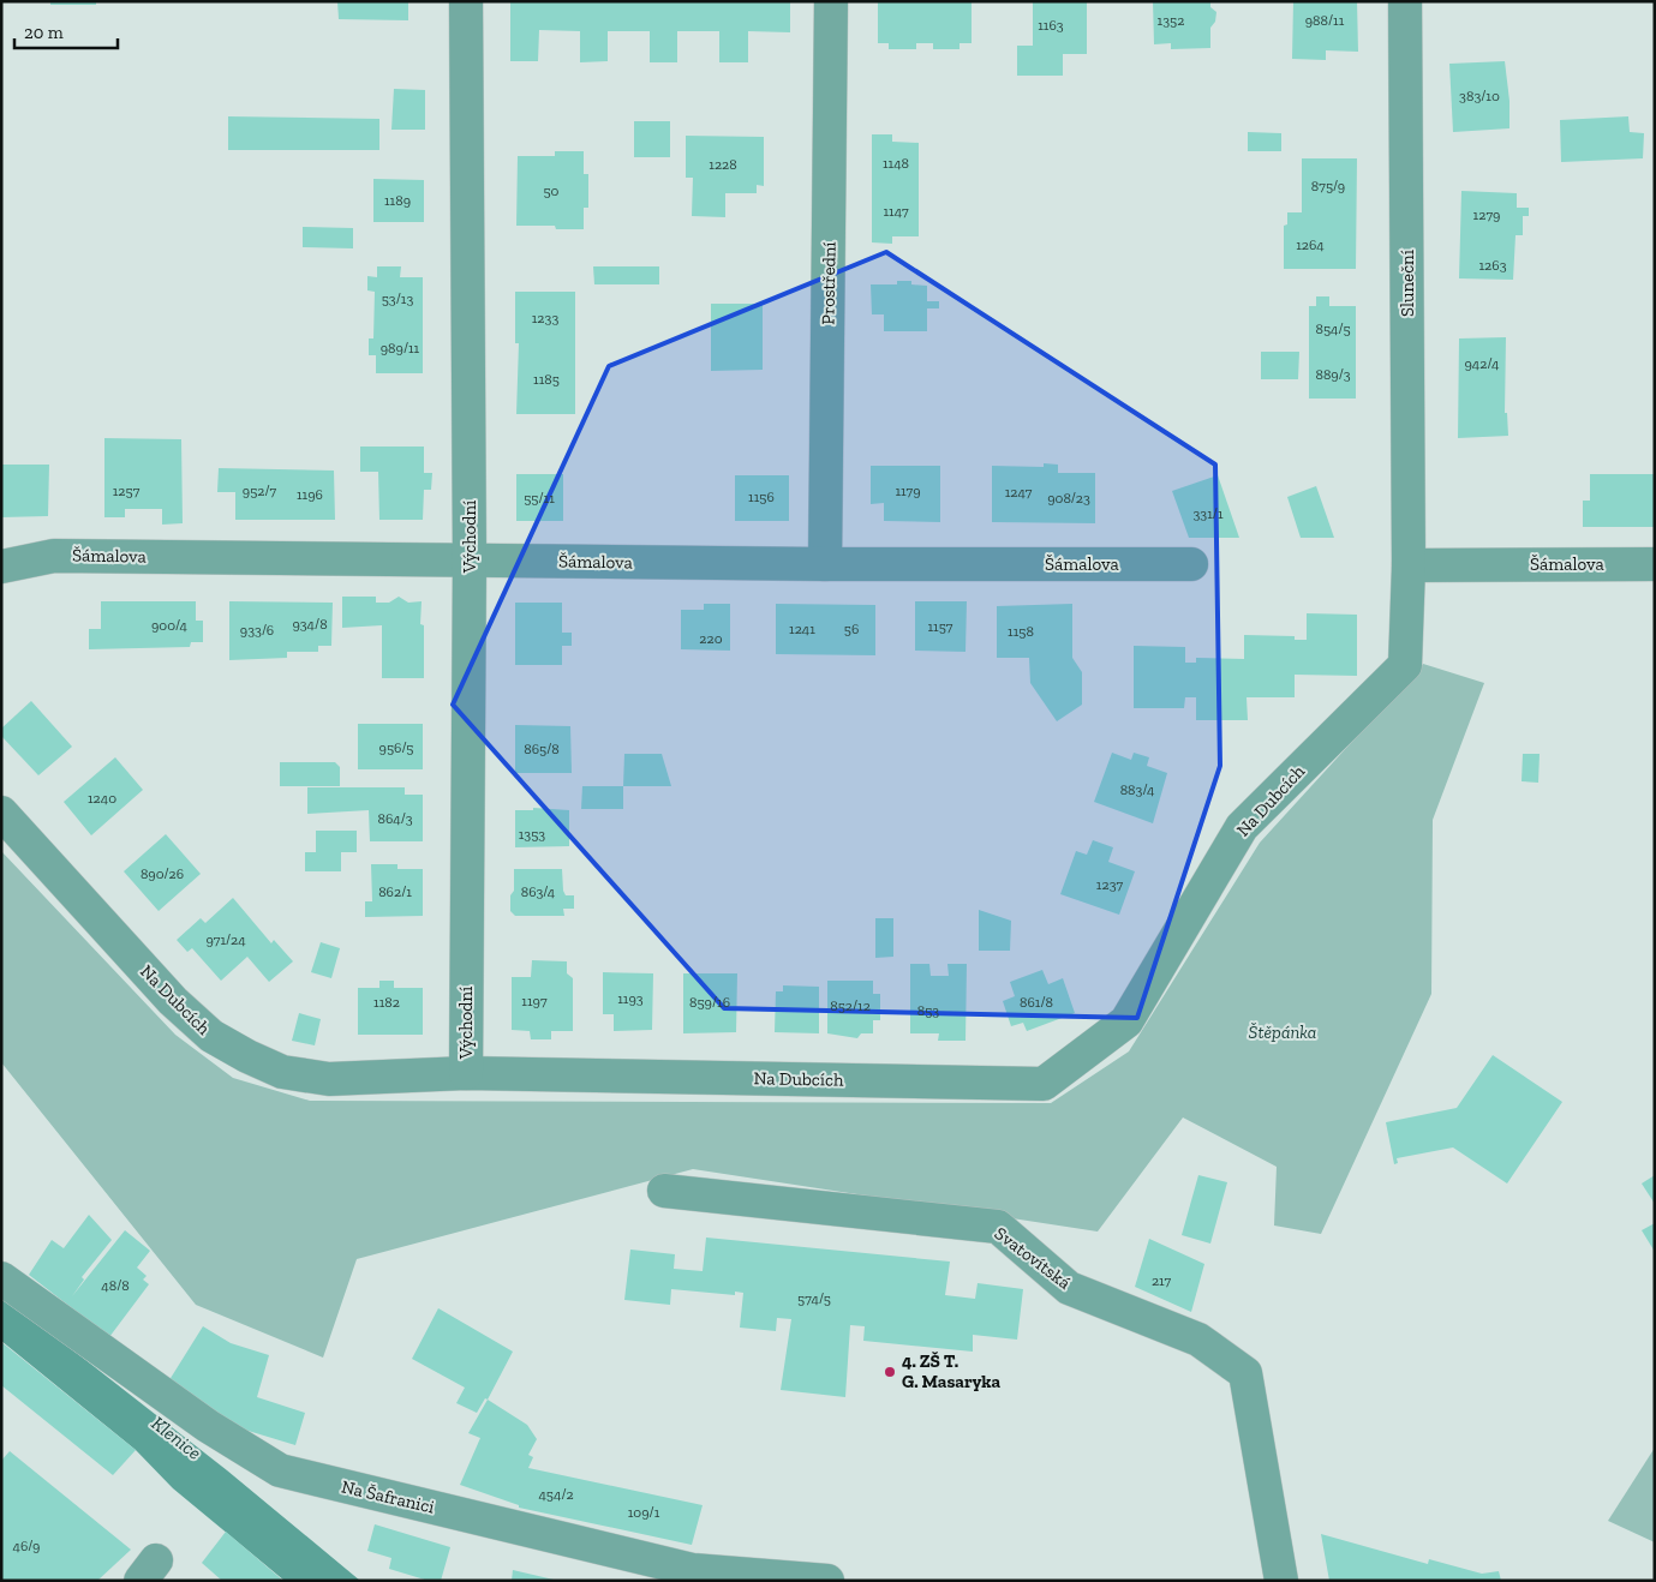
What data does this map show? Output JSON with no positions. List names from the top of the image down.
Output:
{
  "streets": {
    "street": [
      "Prostřední",
      "Sluneční",
      "Východní",
      "Šámalova",
      "Na Dubcích",
      "Svatovítská",
      "Na Šafranici"
    ]
  },
  "crossings": [
    ["Prostřední", "Šámalova"],
    ["Sluneční", "Šámalova"],
    ["Sluneční", "Na Dubcích"],
    ["Východní", "Šámalova"],
    ["Východní", "Na Dubcích"],
    ["Šámalova", "Na Dubcích"]
  ],
  "water": ["Klenice"],
  "parks": ["Štěpánka"],
  "places": ["4. ZŠ T. G. Masaryka"],
  "house_numbers": [
    "1352",
    "988/11",
    "1163",
    "383/10",
    "1148",
    "1228",
    "875/9",
    "50",
    "1189",
    "1147",
    "1279",
    "1264",
    "1263",
    "53/13",
    "1233",
    "854/5",
    "989/11",
    "942/4",
    "889/3",
    "1185",
    "1257",
    "952/7",
    "1179",
    "1247",
    "1196",
    "1156",
    "55/11",
    "908/23",
    "331/1",
    "934/8",
    "900/4",
    "1157",
    "1241",
    "56",
    "933/6",
    "1158",
    "220",
    "956/5",
    "865/8",
    "883/4",
    "1240",
    "864/3",
    "1353",
    "890/26",
    "1237",
    "862/1",
    "863/4",
    "971/24",
    "1193",
    "1197",
    "1182",
    "859/16",
    "861/8",
    "852/12",
    "853",
    "217",
    "48/8",
    "574/5",
    "454/2",
    "109/1",
    "46/9"
  ],
  "scale_bar": "20 m"
}
